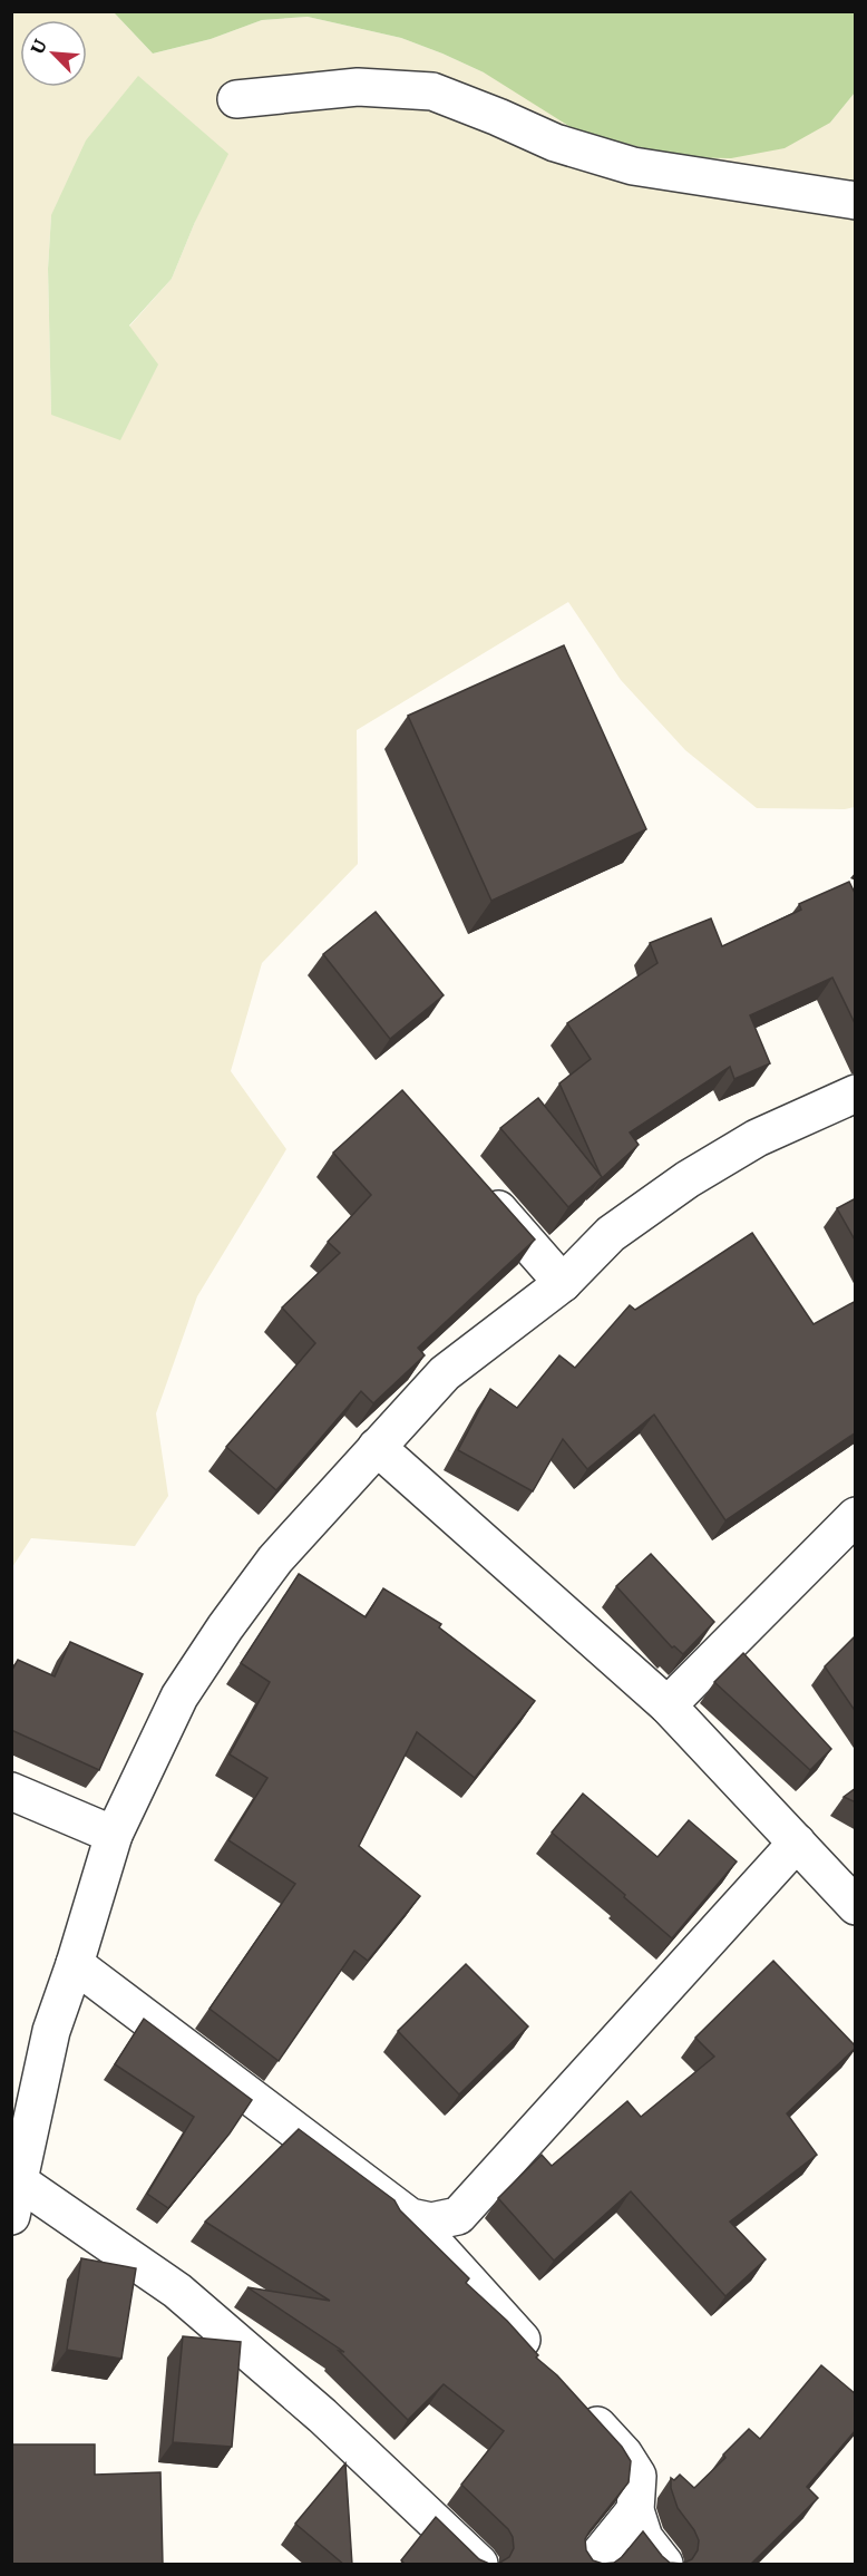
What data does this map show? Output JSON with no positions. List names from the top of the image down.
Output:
{
  "north": "top left"
}
